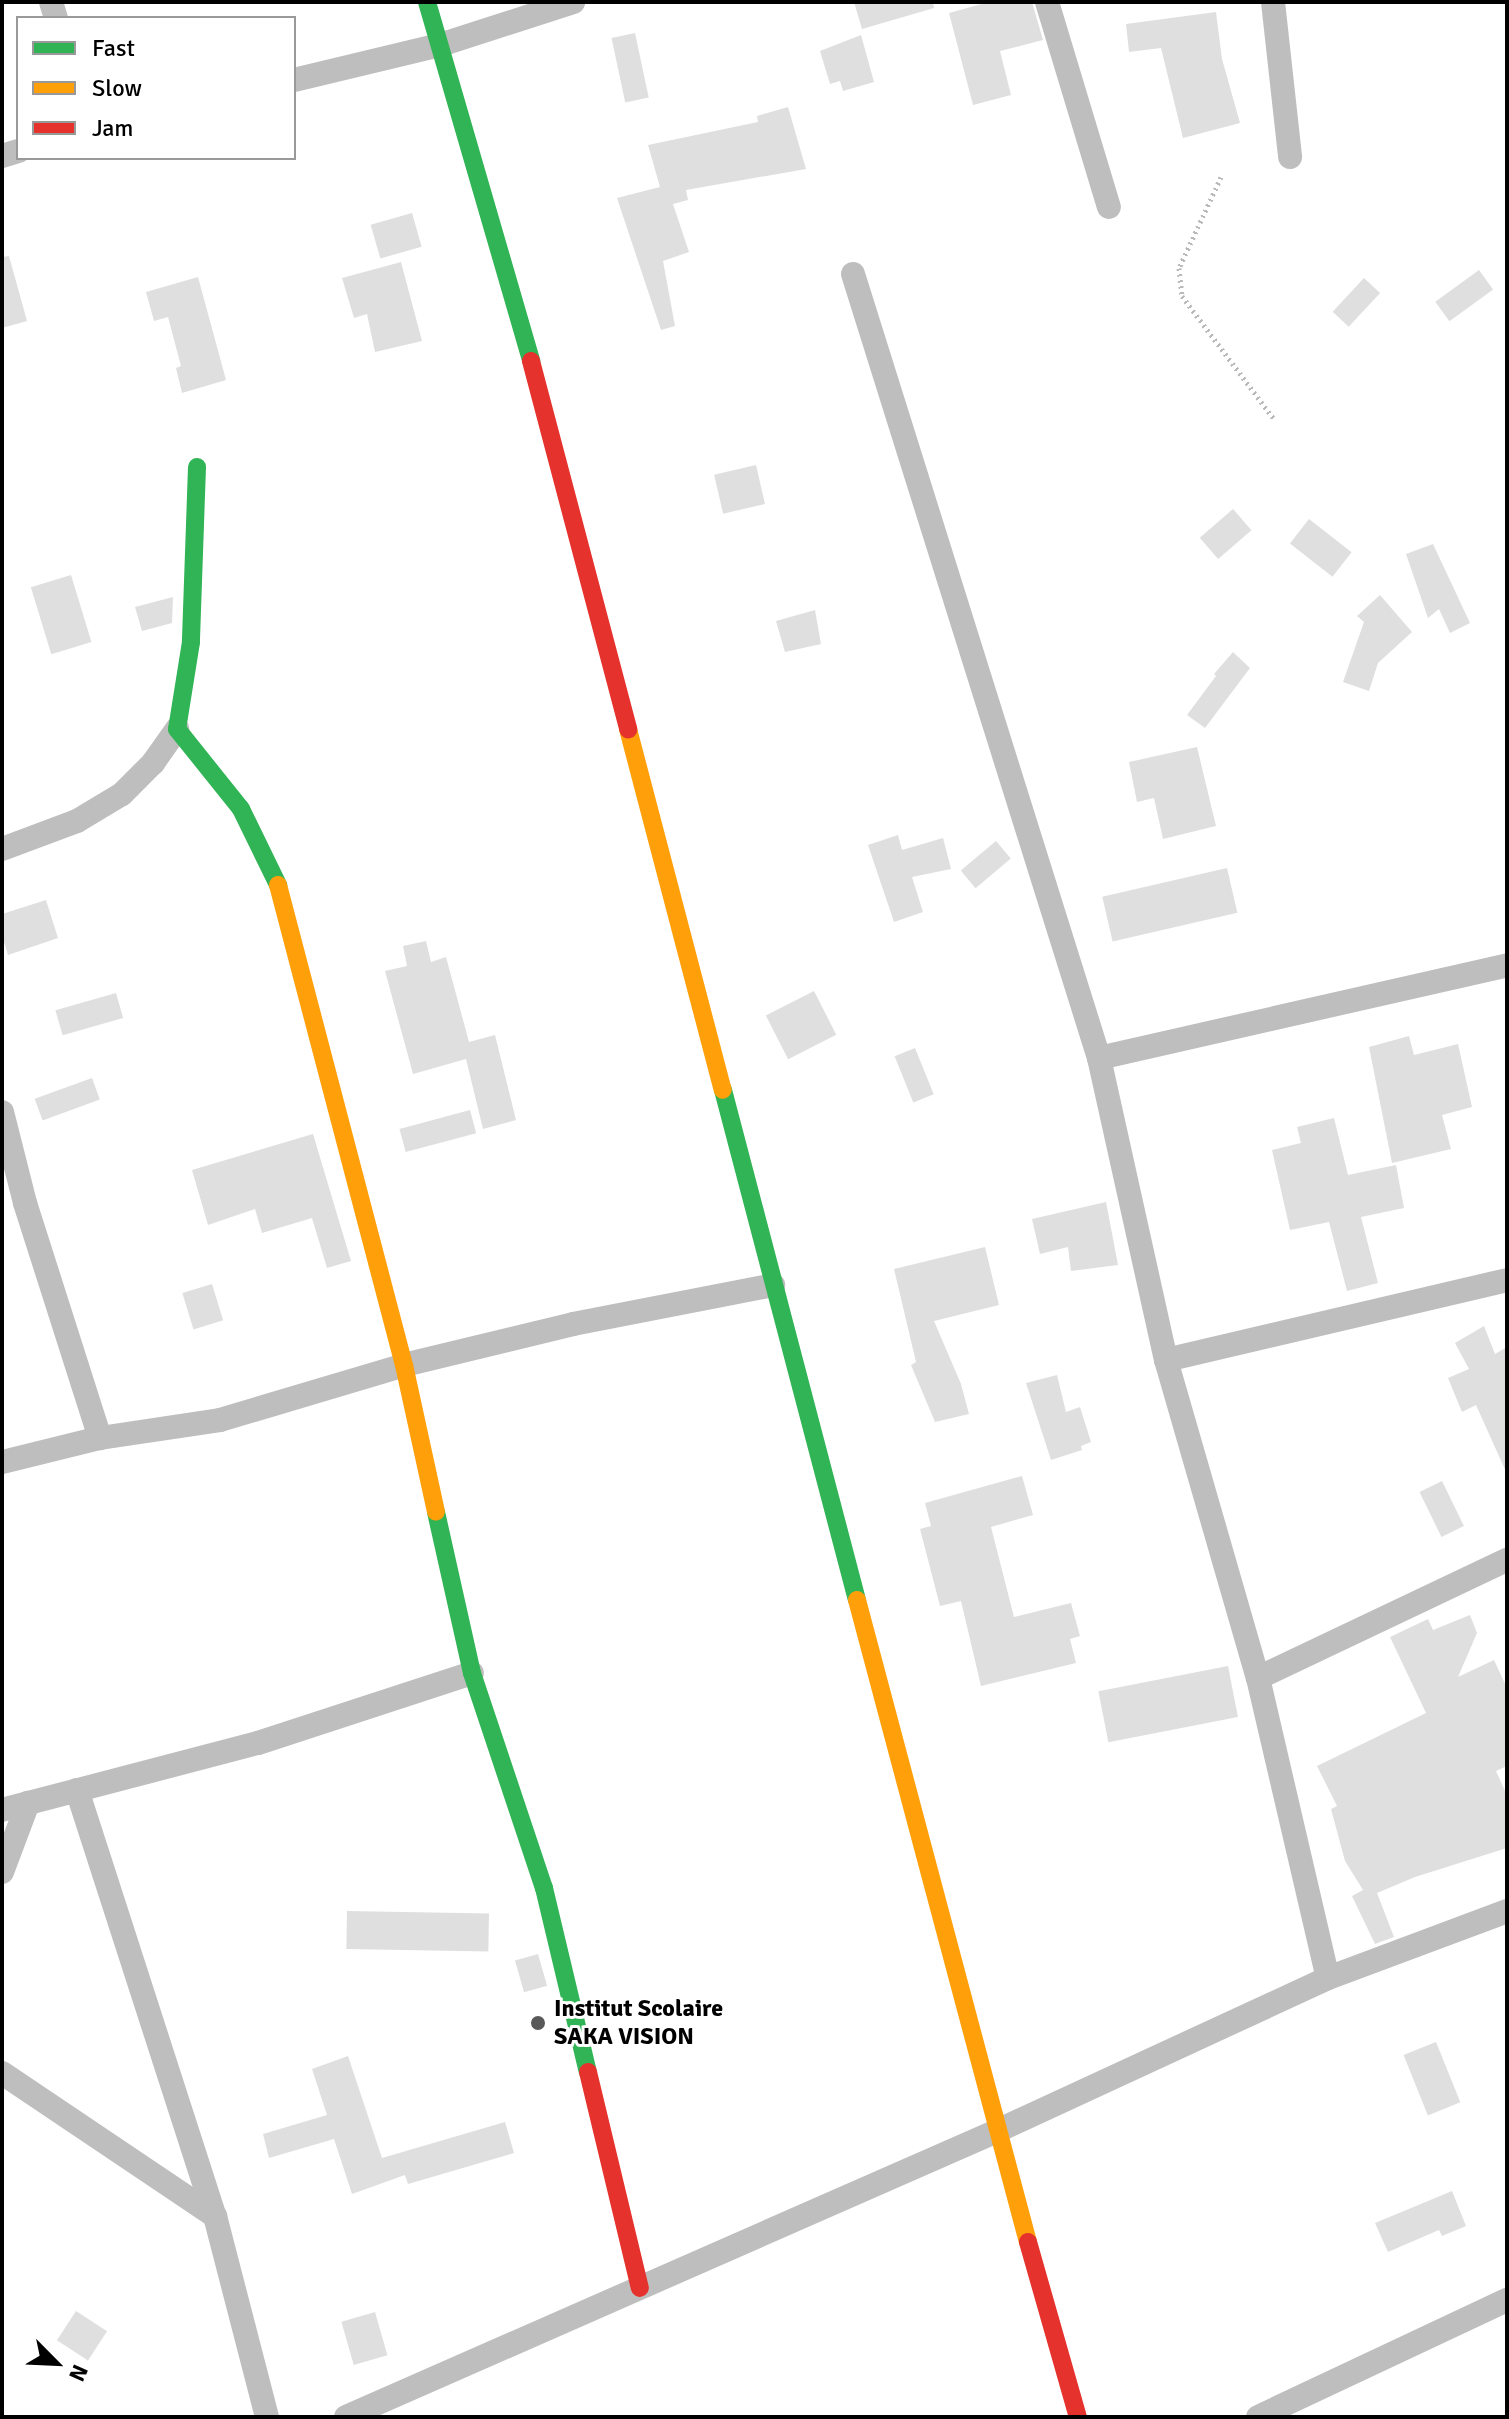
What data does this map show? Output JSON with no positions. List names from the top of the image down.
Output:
{
  "places": ["Institut Scolaire SAKA VISION"],
  "legend": ["Fast", "Slow", "Jam"],
  "north": "bottom right"
}
